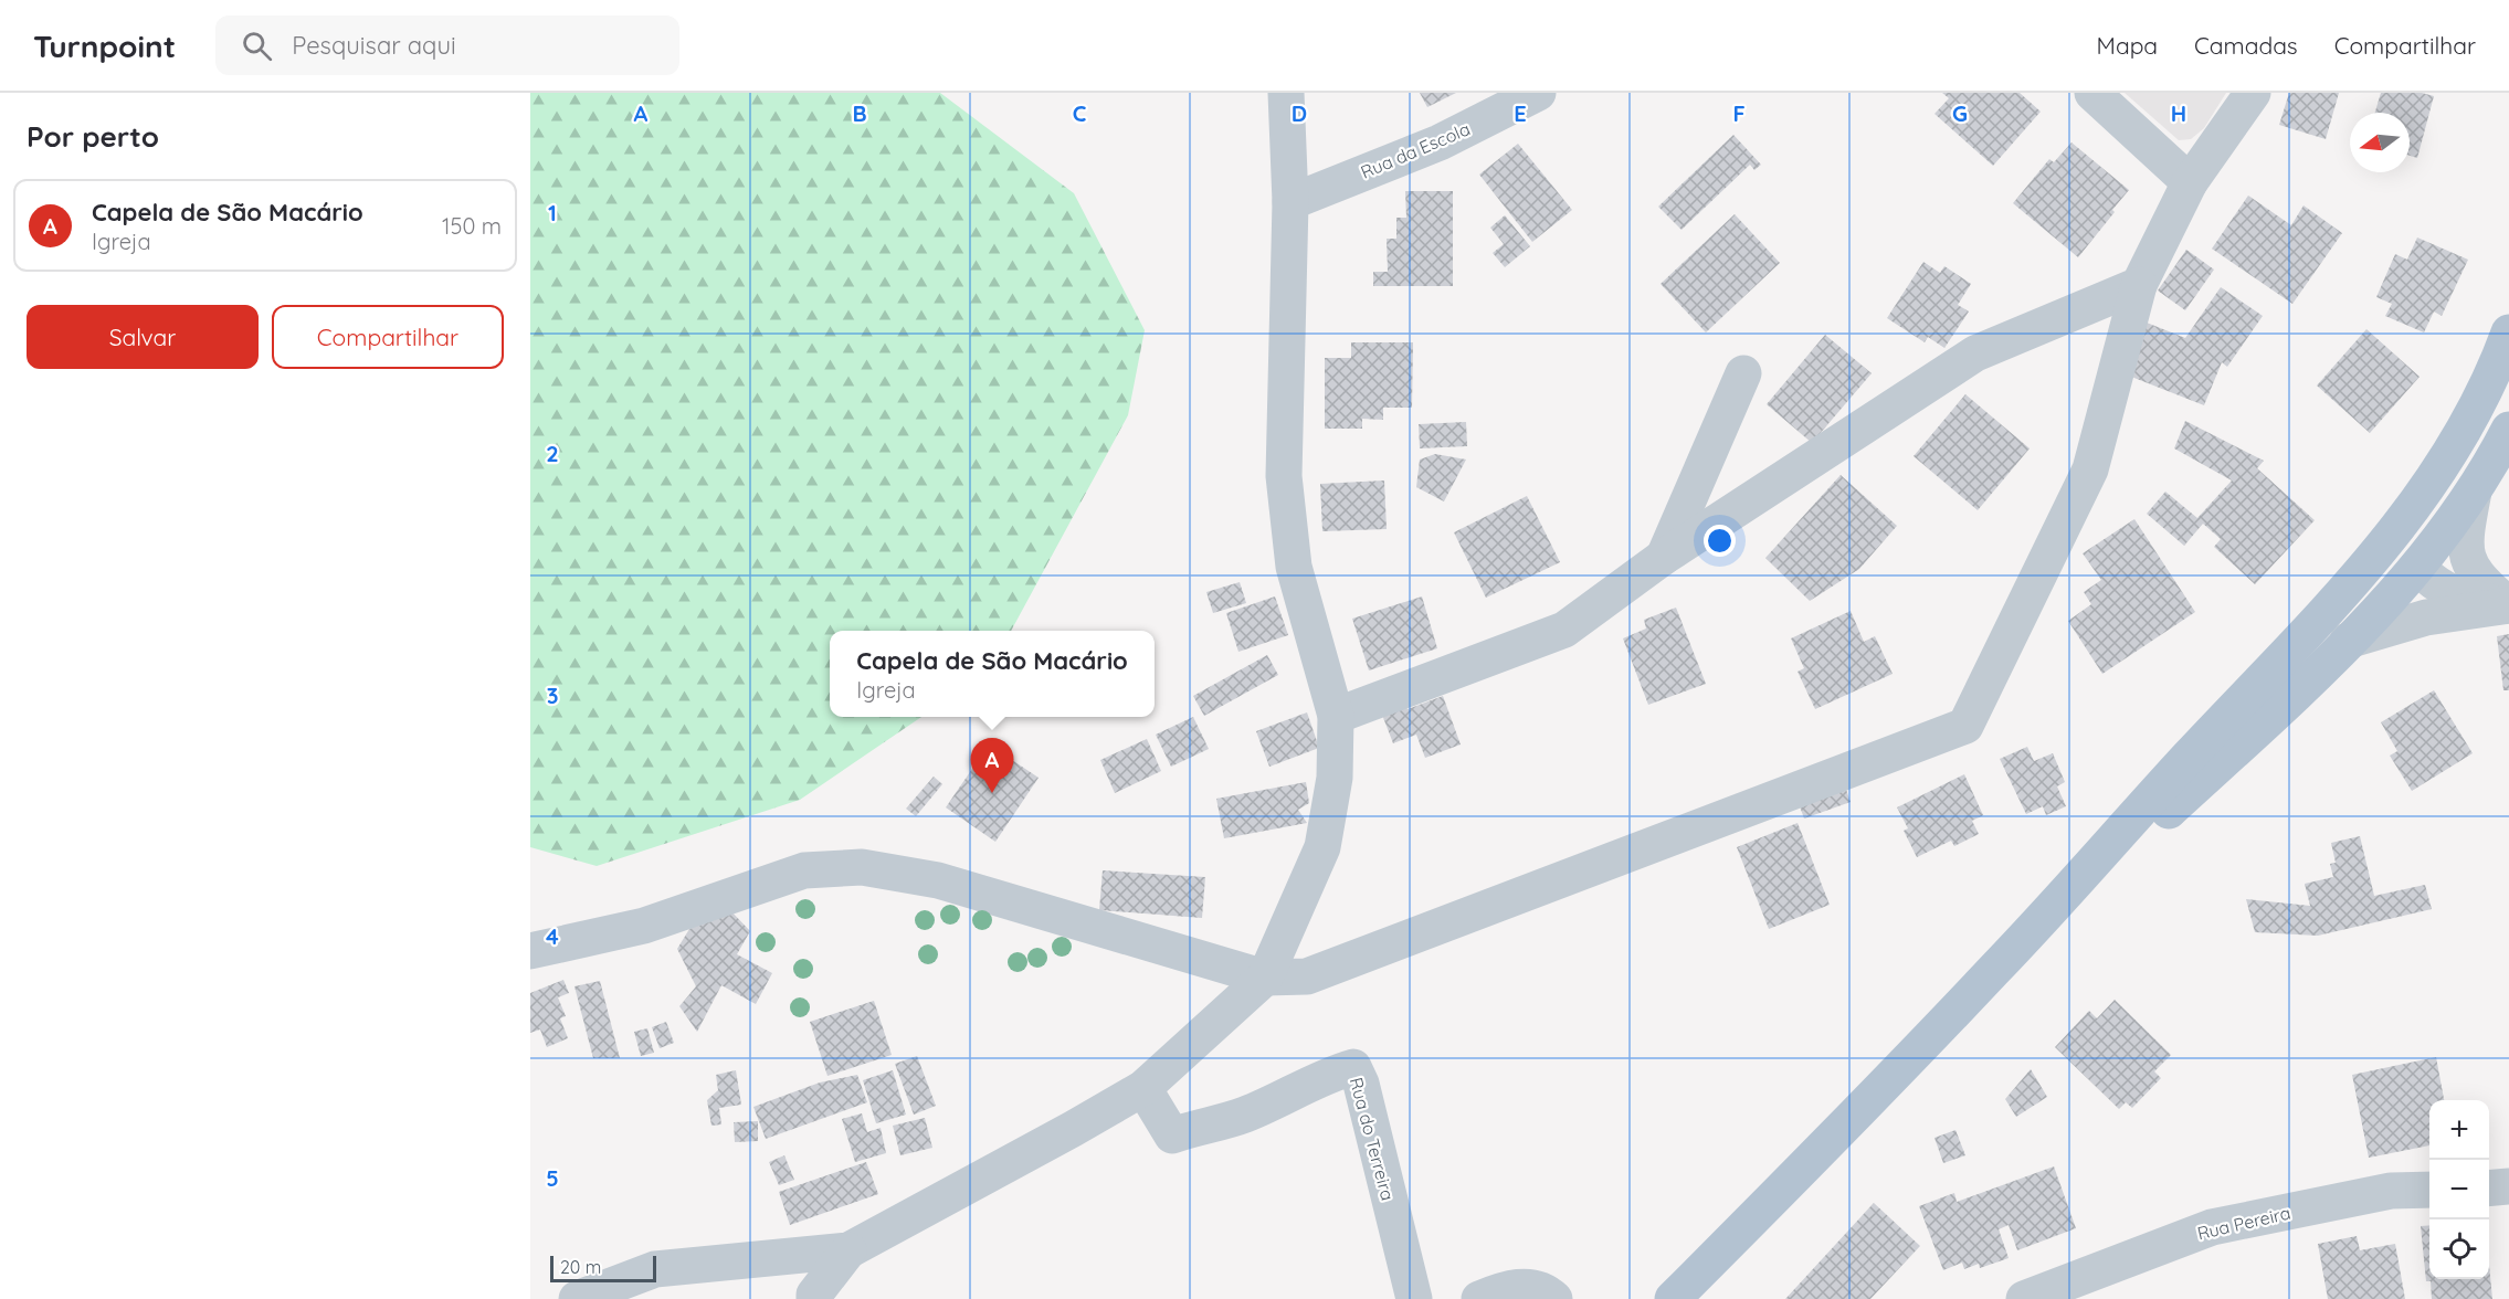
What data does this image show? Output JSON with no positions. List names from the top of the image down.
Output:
{
  "streets": {
    "street": ["Rua da Escola", "Rua do Terreira", "Rua Pereira"]
  },
  "scale_bar": "20 m",
  "north": "left",
  "page": {
    "header": "Turnpoint",
    "search": "Pesquisar aqui",
    "nav": ["Mapa", "Camadas", "Compartilhar"],
    "heading": "Por perto",
    "list": [
      {
        "mark": "A",
        "name": "Capela de São Macário",
        "note": "Igreja",
        "value": "150 m"
      }
    ],
    "buttons": ["Salvar", "Compartilhar"],
    "popup": ["Capela de São Macário", "Igreja"],
    "pins": "A",
    "map_buttons": ["+", "−"],
    "scale": "20 m"
  },
  "grid": {
    "columns": [
      "A",
      "B",
      "C",
      "D",
      "E",
      "F",
      "G",
      "H"
    ],
    "rows": [
      "1",
      "2",
      "3",
      "4",
      "5"
    ]
  }
}
